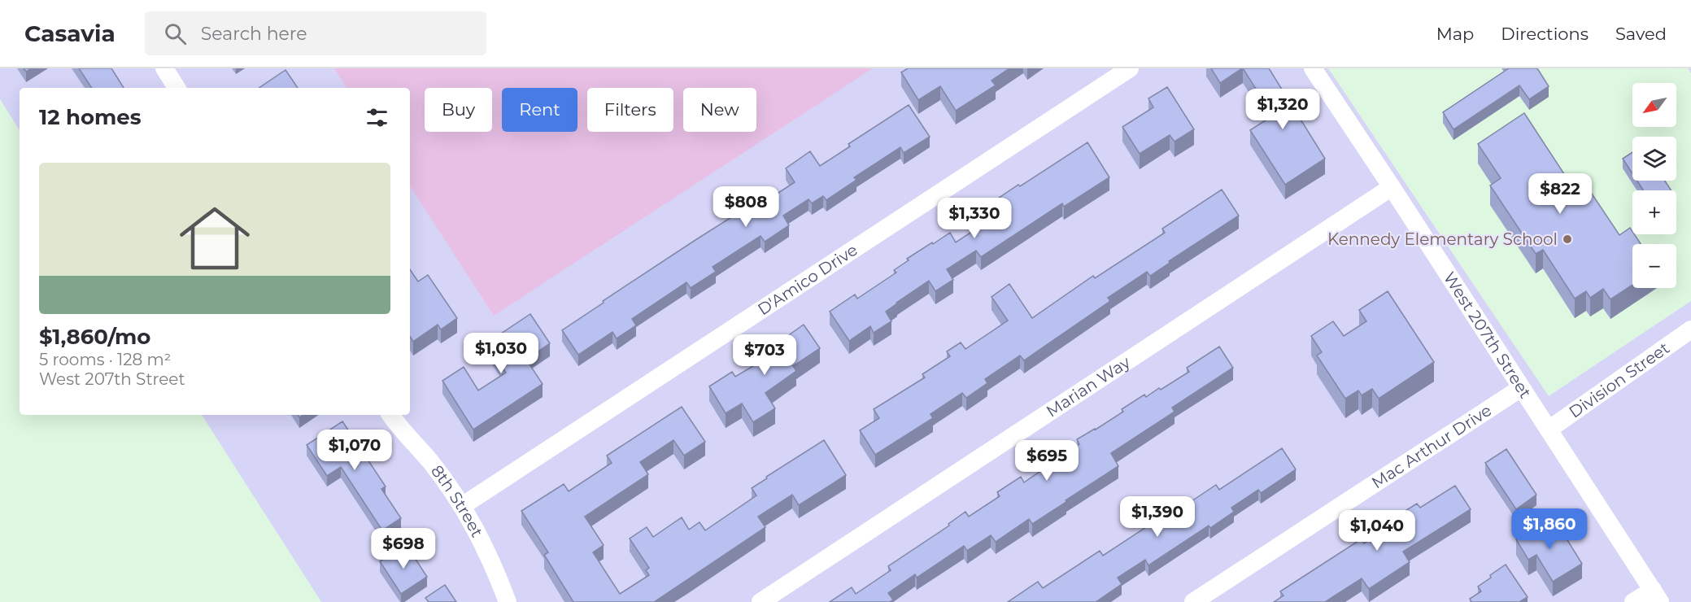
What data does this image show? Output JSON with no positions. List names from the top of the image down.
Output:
{
  "streets": {
    "street": [
      "D'Amico Drive",
      "West 207th Street",
      "Division Street",
      "Marian Way",
      "Mac Arthur Drive",
      "8th Street"
    ]
  },
  "crossings": [
    ["D'Amico Drive", "8th Street"],
    ["West 207th Street", "Division Street"],
    ["West 207th Street", "Marian Way"],
    ["West 207th Street", "Mac Arthur Drive"]
  ],
  "places": ["Kennedy Elementary School"],
  "north": "bottom left",
  "page": {
    "header": "Casavia",
    "search": "Search here",
    "nav": ["Map", "Directions", "Saved"],
    "map_buttons": ["+", "−"],
    "chip": [
      "Buy",
      "Rent",
      "Filters",
      "New"
    ],
    "heading": "12 homes",
    "price": [
      "$1,320",
      "$822",
      "$808",
      "$1,330",
      "$1,030",
      "$703",
      "$1,070",
      "$695",
      "$1,390",
      "$1,860",
      "$1,040",
      "$698"
    ],
    "list": [
      {
        "name": "$1,860/mo",
        "note": "5 rooms · 128 m² · West 207th Street"
      }
    ]
  }
}
